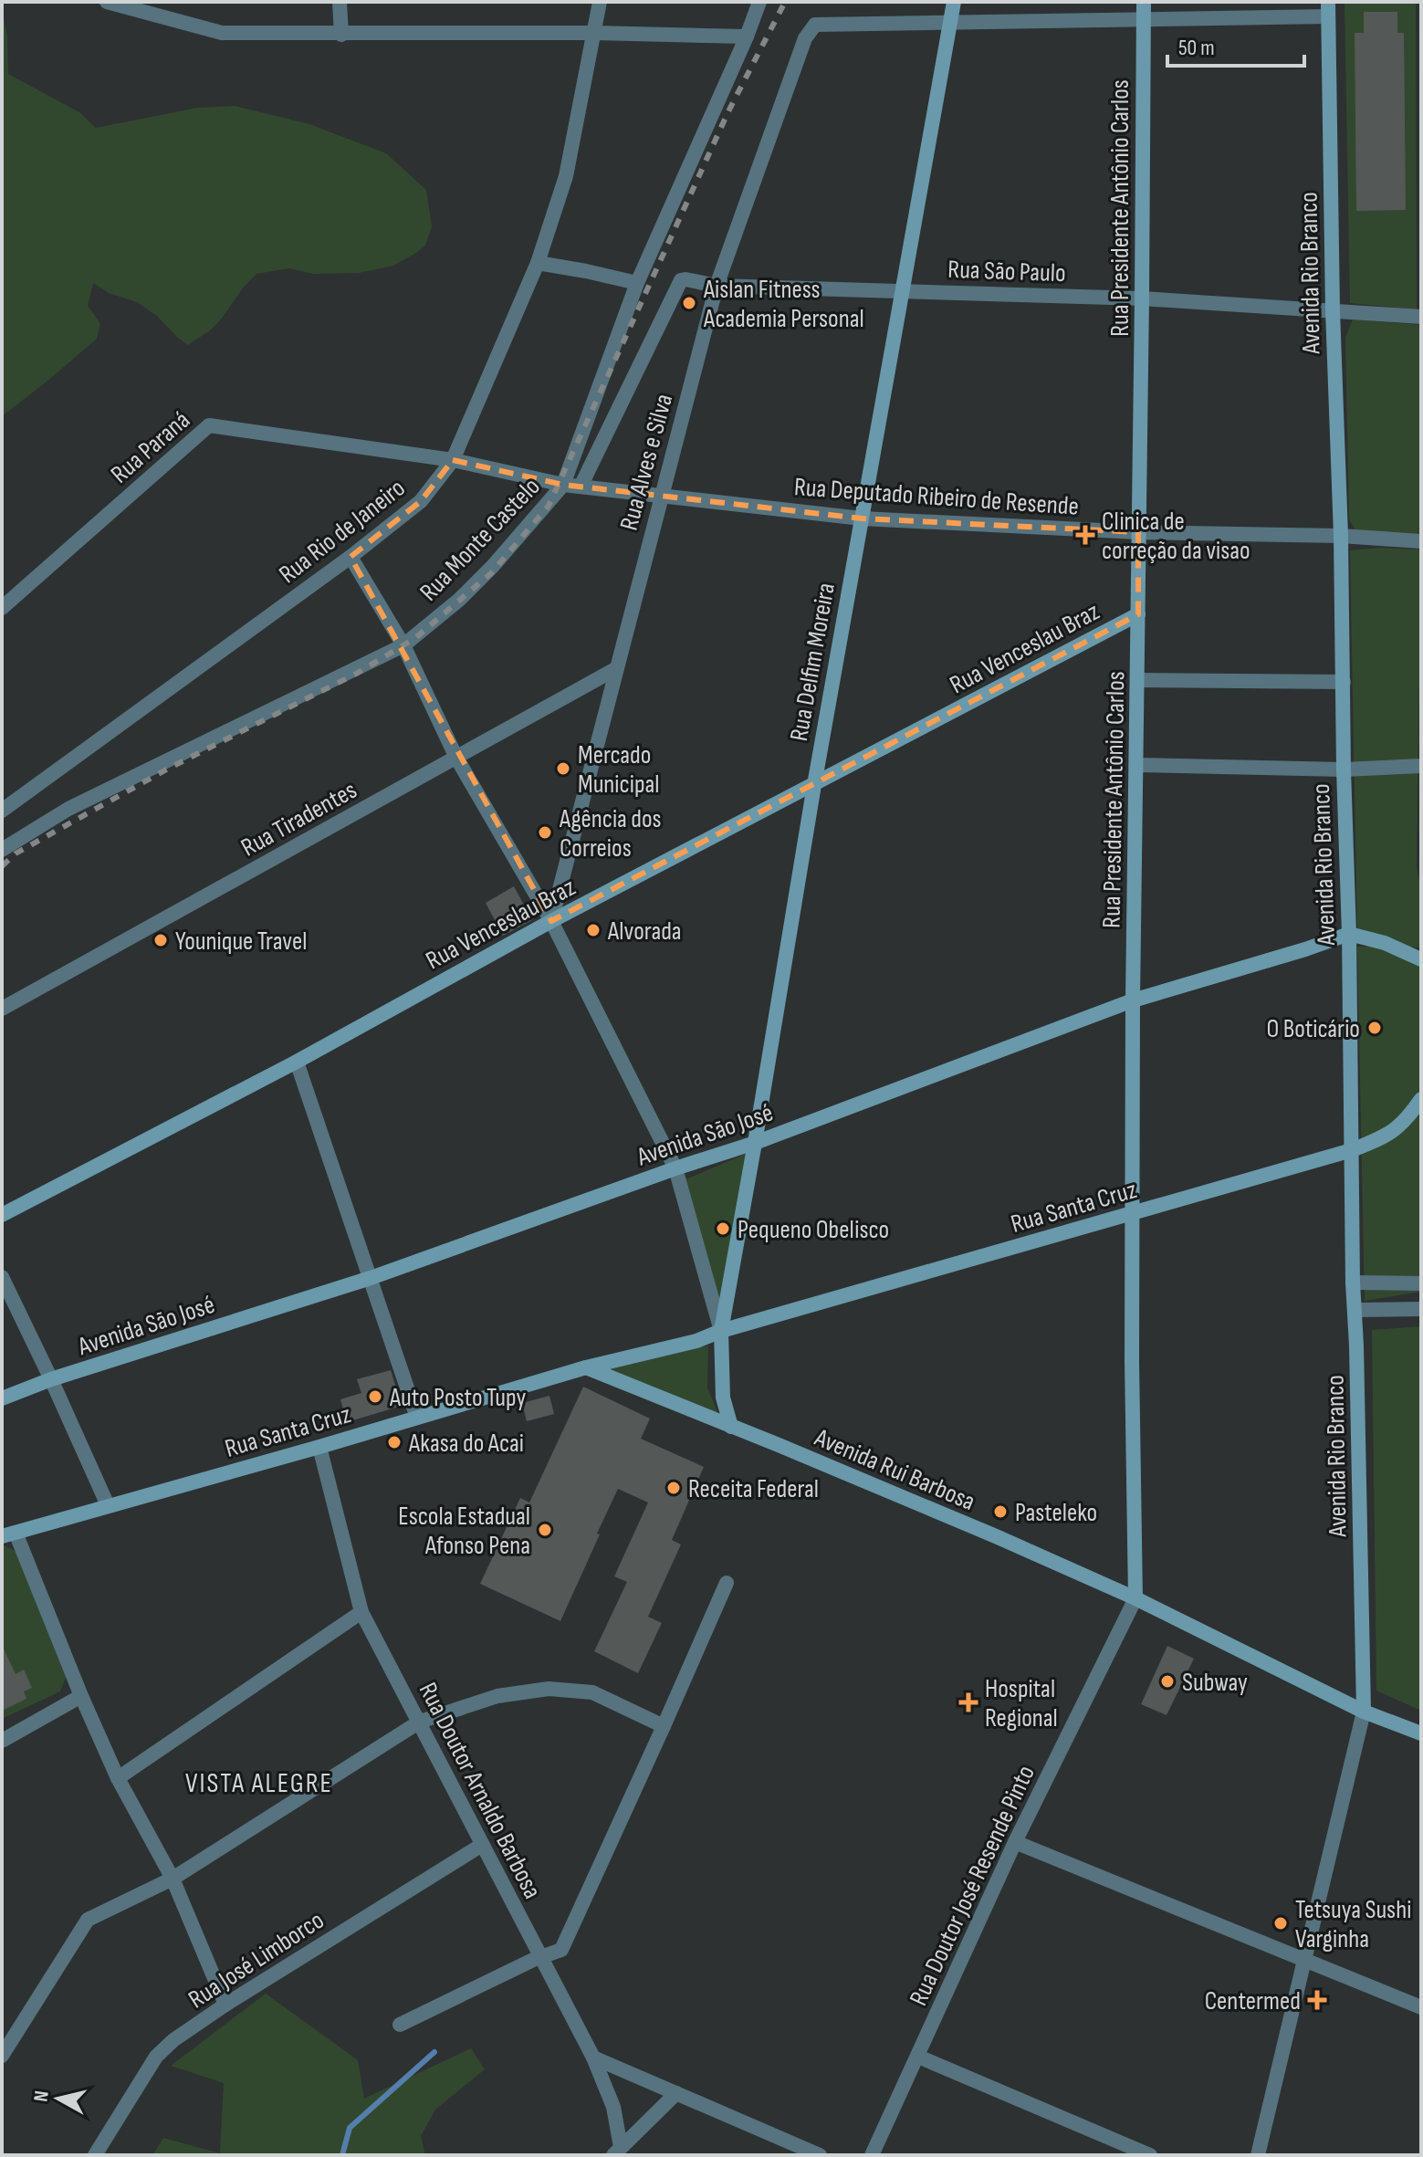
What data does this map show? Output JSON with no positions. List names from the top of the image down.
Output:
{
  "streets": {
    "main road": [
      "Rua Presidente Antônio Carlos",
      "Avenida Rio Branco",
      "Rua Venceslau Braz",
      "Rua Delfim Moreira",
      "Avenida São José",
      "Rua Santa Cruz",
      "Avenida Rui Barbosa"
    ],
    "street": [
      "Rua São Paulo",
      "Rua Paraná",
      "Rua Alves e Silva",
      "Rua Deputado Ribeiro de Resende",
      "Rua Rio de Janeiro",
      "Rua Monte Castelo",
      "Rua Tiradentes",
      "Rua Doutor Arnaldo Barbosa",
      "Rua Doutor José Resende Pinto",
      "Rua José Limborco"
    ]
  },
  "crossings": [
    ["Rua Presidente Antônio Carlos", "Rua São Paulo"],
    ["Rua Presidente Antônio Carlos", "Rua Deputado Ribeiro de Resende"],
    ["Rua Presidente Antônio Carlos", "Rua Venceslau Braz"],
    ["Rua Presidente Antônio Carlos", "Avenida São José"],
    ["Rua Presidente Antônio Carlos", "Rua Santa Cruz"],
    ["Rua Presidente Antônio Carlos", "Avenida Rui Barbosa"],
    ["Rua Presidente Antônio Carlos", "Rua Doutor José Resende Pinto"],
    ["Rua São Paulo", "Avenida Rio Branco"],
    ["Rua São Paulo", "Rua Alves e Silva"],
    ["Rua São Paulo", "Rua Deputado Ribeiro de Resende"],
    ["Rua São Paulo", "Rua Delfim Moreira"],
    ["Avenida Rio Branco", "Rua Deputado Ribeiro de Resende"],
    ["Avenida Rio Branco", "Avenida São José"],
    ["Avenida Rio Branco", "Rua Santa Cruz"],
    ["Avenida Rio Branco", "Avenida Rui Barbosa"],
    ["Rua Paraná", "Rua Deputado Ribeiro de Resende"],
    ["Rua Paraná", "Rua Rio de Janeiro"],
    ["Rua Alves e Silva", "Rua Deputado Ribeiro de Resende"],
    ["Rua Alves e Silva", "Rua Venceslau Braz"],
    ["Rua Alves e Silva", "Rua Delfim Moreira"],
    ["Rua Alves e Silva", "Rua Tiradentes"],
    ["Rua Deputado Ribeiro de Resende", "Rua Rio de Janeiro"],
    ["Rua Deputado Ribeiro de Resende", "Rua Monte Castelo"],
    ["Rua Deputado Ribeiro de Resende", "Rua Delfim Moreira"],
    ["Rua Venceslau Braz", "Rua Delfim Moreira"],
    ["Rua Delfim Moreira", "Avenida São José"],
    ["Rua Delfim Moreira", "Rua Santa Cruz"],
    ["Rua Delfim Moreira", "Avenida Rui Barbosa"],
    ["Rua Santa Cruz", "Avenida Rui Barbosa"],
    ["Rua Santa Cruz", "Rua Doutor Arnaldo Barbosa"],
    ["Avenida Rui Barbosa", "Rua Doutor José Resende Pinto"],
    ["Rua Doutor Arnaldo Barbosa", "Rua José Limborco"]
  ],
  "districts": ["VISTA ALEGRE"],
  "places": {
    "other": [
      "Aislan Fitness Academia Personal",
      "Mercado Municipal",
      "Agência dos Correios",
      "Alvorada",
      "Younique Travel",
      "O Boticário",
      "Pequeno Obelisco",
      "Auto Posto Tupy",
      "Akasa do Acai",
      "Receita Federal",
      "Pasteleko",
      "Escola Estadual Afonso Pena",
      "Subway",
      "Tetsuya Sushi Varginha"
    ],
    "health": ["Clinica de correção da visao", "Hospital Regional", "Centermed"]
  },
  "scale_bar": "50 m",
  "north": "left"
}
